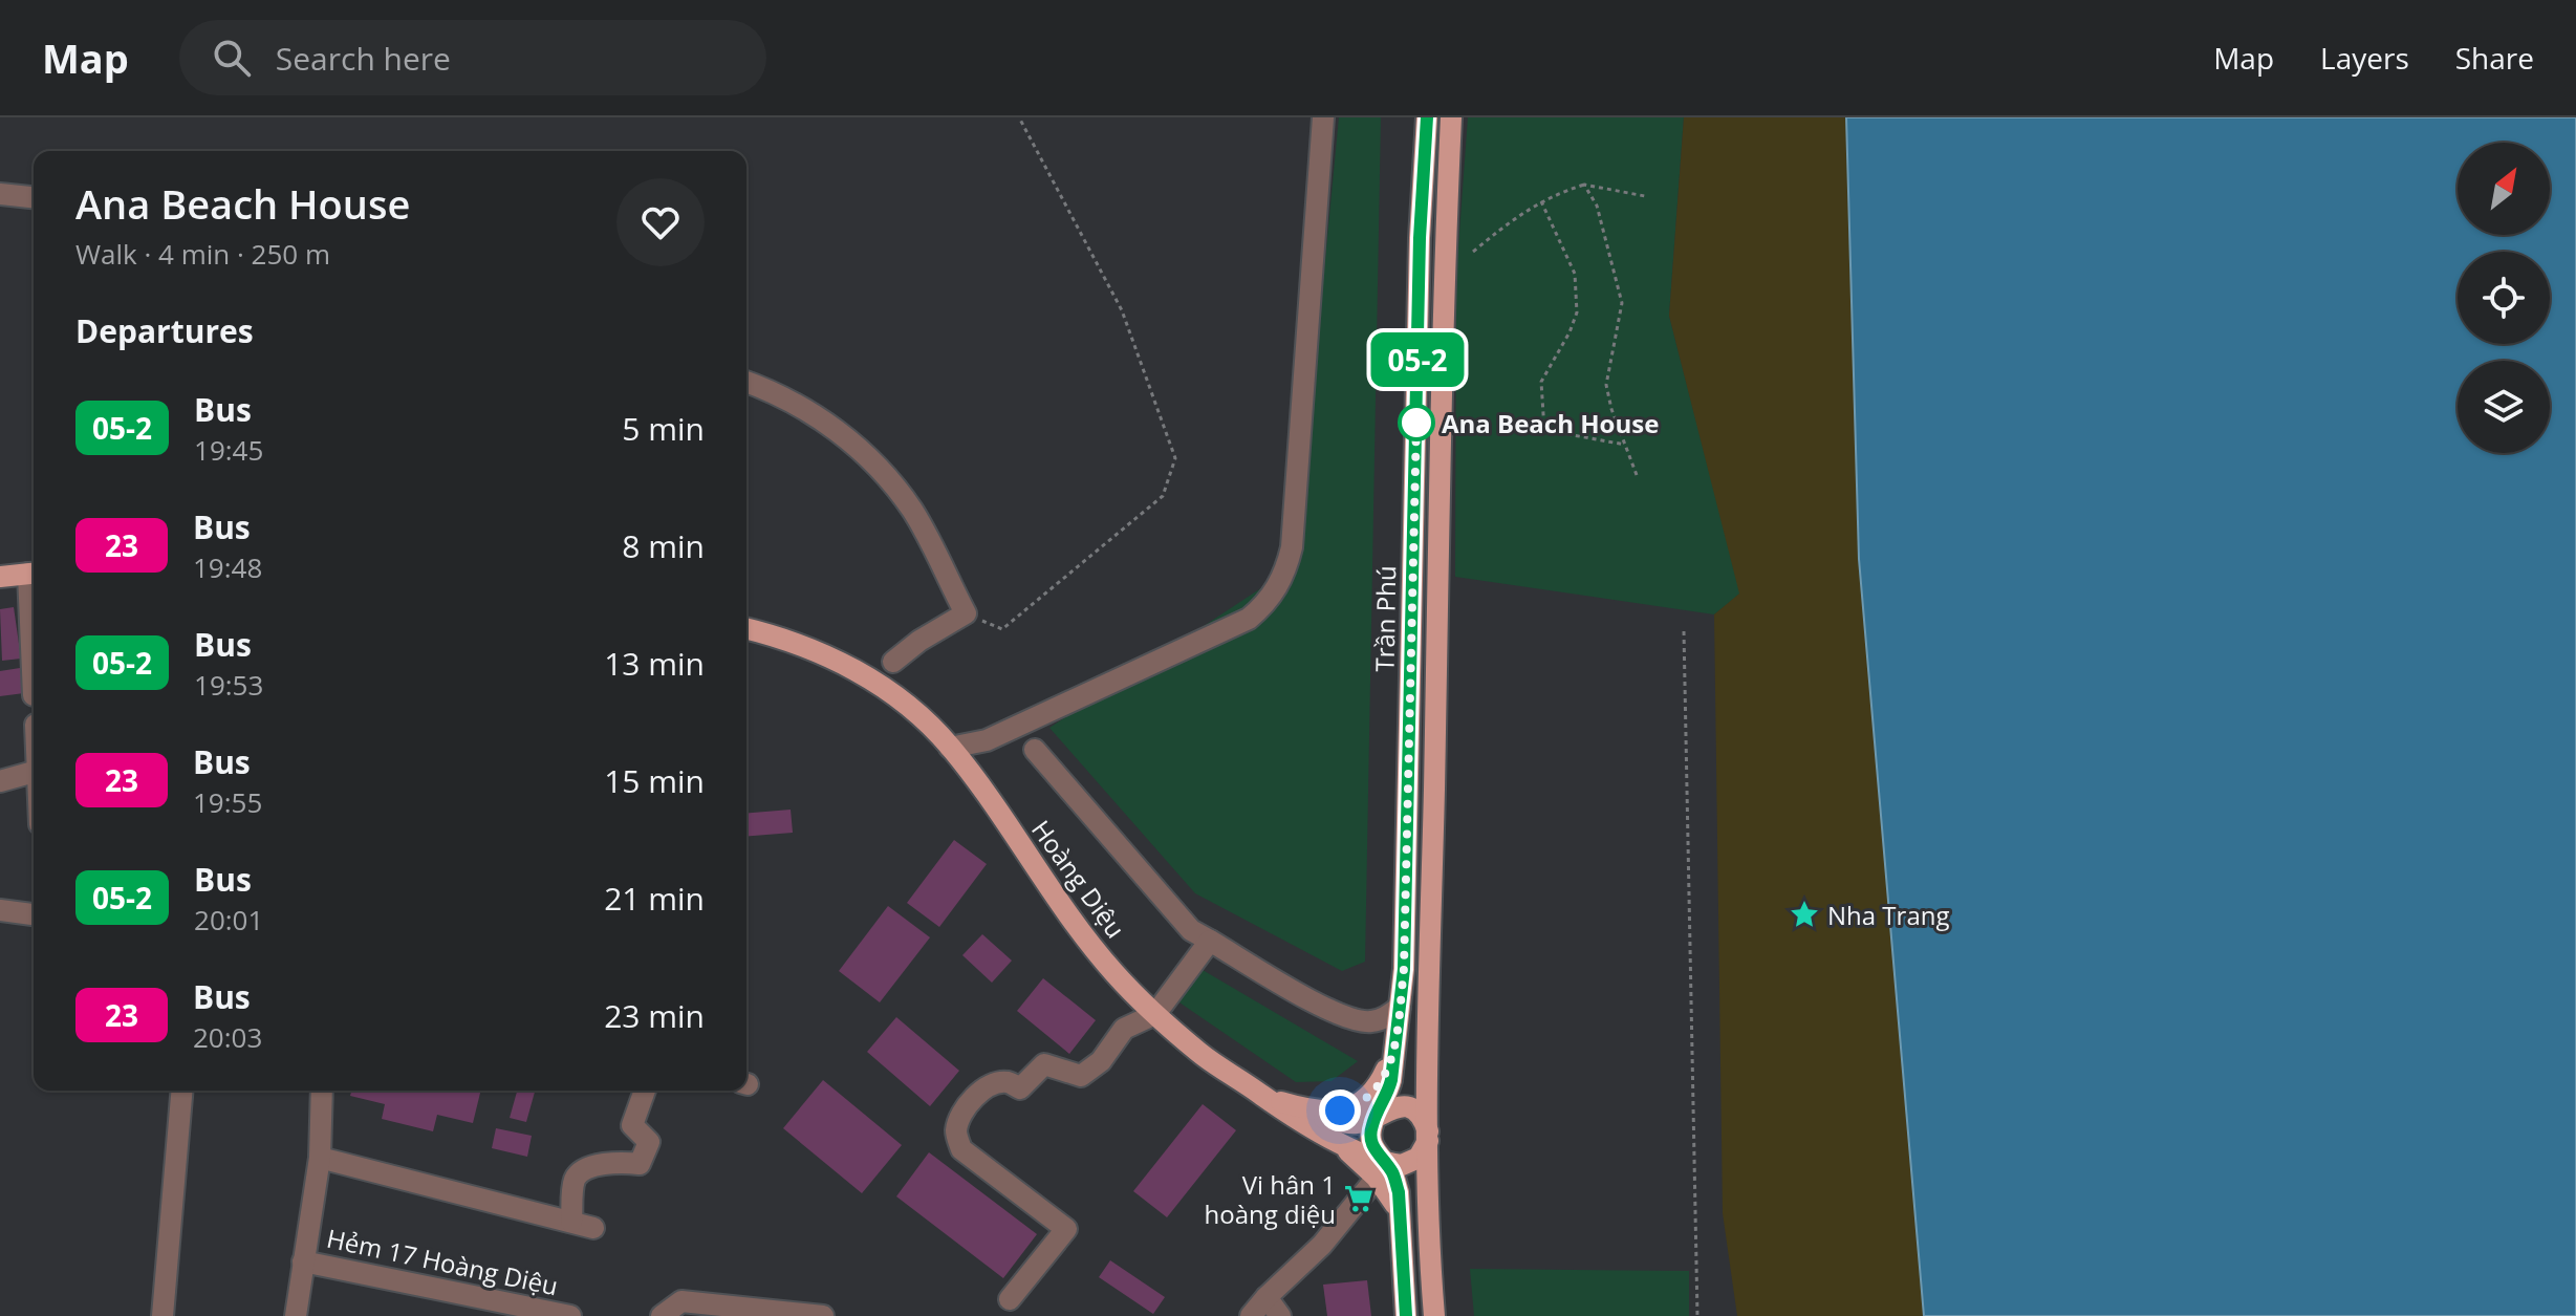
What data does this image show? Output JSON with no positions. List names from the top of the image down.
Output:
{
  "streets": {
    "main road": ["Trần Phú", "Hoàng Diệu"],
    "street": ["Hẻm 17 Hoàng Diệu"]
  },
  "crossings": [
    ["Trần Phú", "Hoàng Diệu"]
  ],
  "places": {
    "other": ["Ana Beach House"],
    "place": ["Nha Trang"],
    "supermarket": ["Vi hân 1 hoàng diệu"]
  },
  "lines": ["bus line 05-2"],
  "north": "top right",
  "page": {
    "header": "Map",
    "search": "Search here",
    "nav": ["Map", "Layers", "Share"],
    "on_map": "05-2",
    "heading": [
      ["Ana Beach House", "Walk · 4 min · 250 m"],
      "Departures"
    ],
    "list": [
      {
        "mark": "05-2",
        "name": "Bus",
        "note": "19:45",
        "value": "5 min"
      },
      {
        "mark": "23",
        "name": "Bus",
        "note": "19:48",
        "value": "8 min"
      },
      {
        "mark": "05-2",
        "name": "Bus",
        "note": "19:53",
        "value": "13 min"
      },
      {
        "mark": "23",
        "name": "Bus",
        "note": "19:55",
        "value": "15 min"
      },
      {
        "mark": "05-2",
        "name": "Bus",
        "note": "20:01",
        "value": "21 min"
      },
      {
        "mark": "23",
        "name": "Bus",
        "note": "20:03",
        "value": "23 min"
      }
    ]
  }
}
